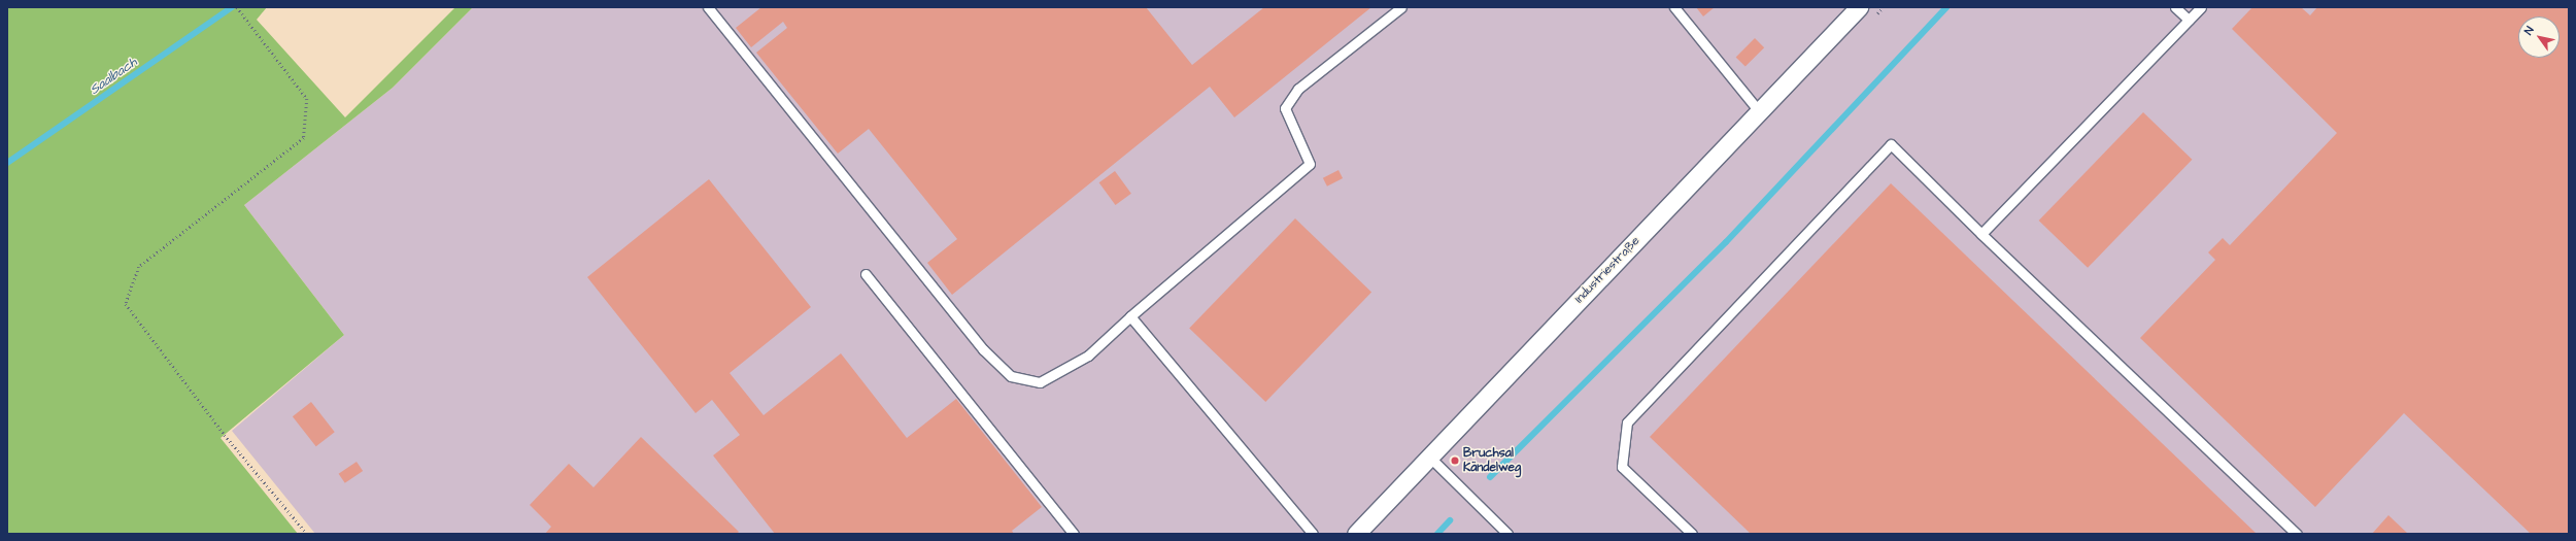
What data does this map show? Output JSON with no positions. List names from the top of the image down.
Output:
{
  "streets": {
    "street": ["Industriestraße"]
  },
  "water": ["Saalbach"],
  "places": ["Bruchsal Kändelweg"],
  "north": "top left"
}
